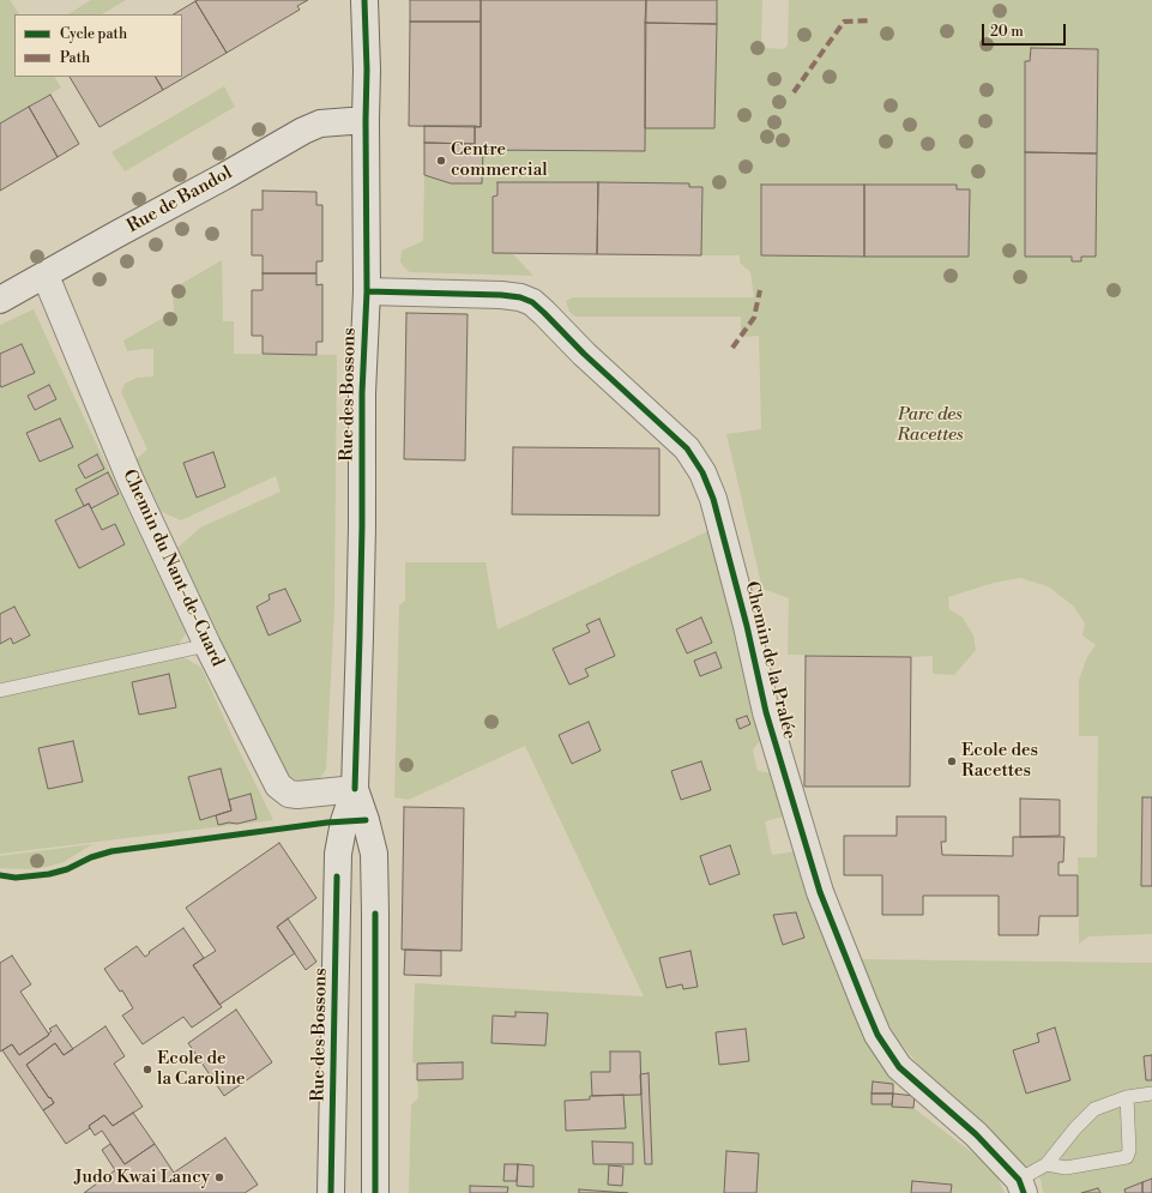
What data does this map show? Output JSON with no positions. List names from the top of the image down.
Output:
{
  "streets": {
    "street": [
      "Rue de Bandol",
      "Rue des Bossons",
      "Chemin du Nant-de-Cuard",
      "Chemin de la Pralée"
    ]
  },
  "crossings": [
    ["Rue de Bandol", "Rue des Bossons"],
    ["Rue de Bandol", "Chemin du Nant-de-Cuard"],
    ["Rue des Bossons", "Chemin du Nant-de-Cuard"],
    ["Rue des Bossons", "Chemin de la Pralée"]
  ],
  "parks": ["Parc des Racettes"],
  "places": [
    "Centre commercial",
    "Ecole des Racettes",
    "Ecole de la Caroline",
    "Judo Kwai Lancy"
  ],
  "legend": ["Cycle path", "Path"],
  "scale_bar": "20 m"
}
